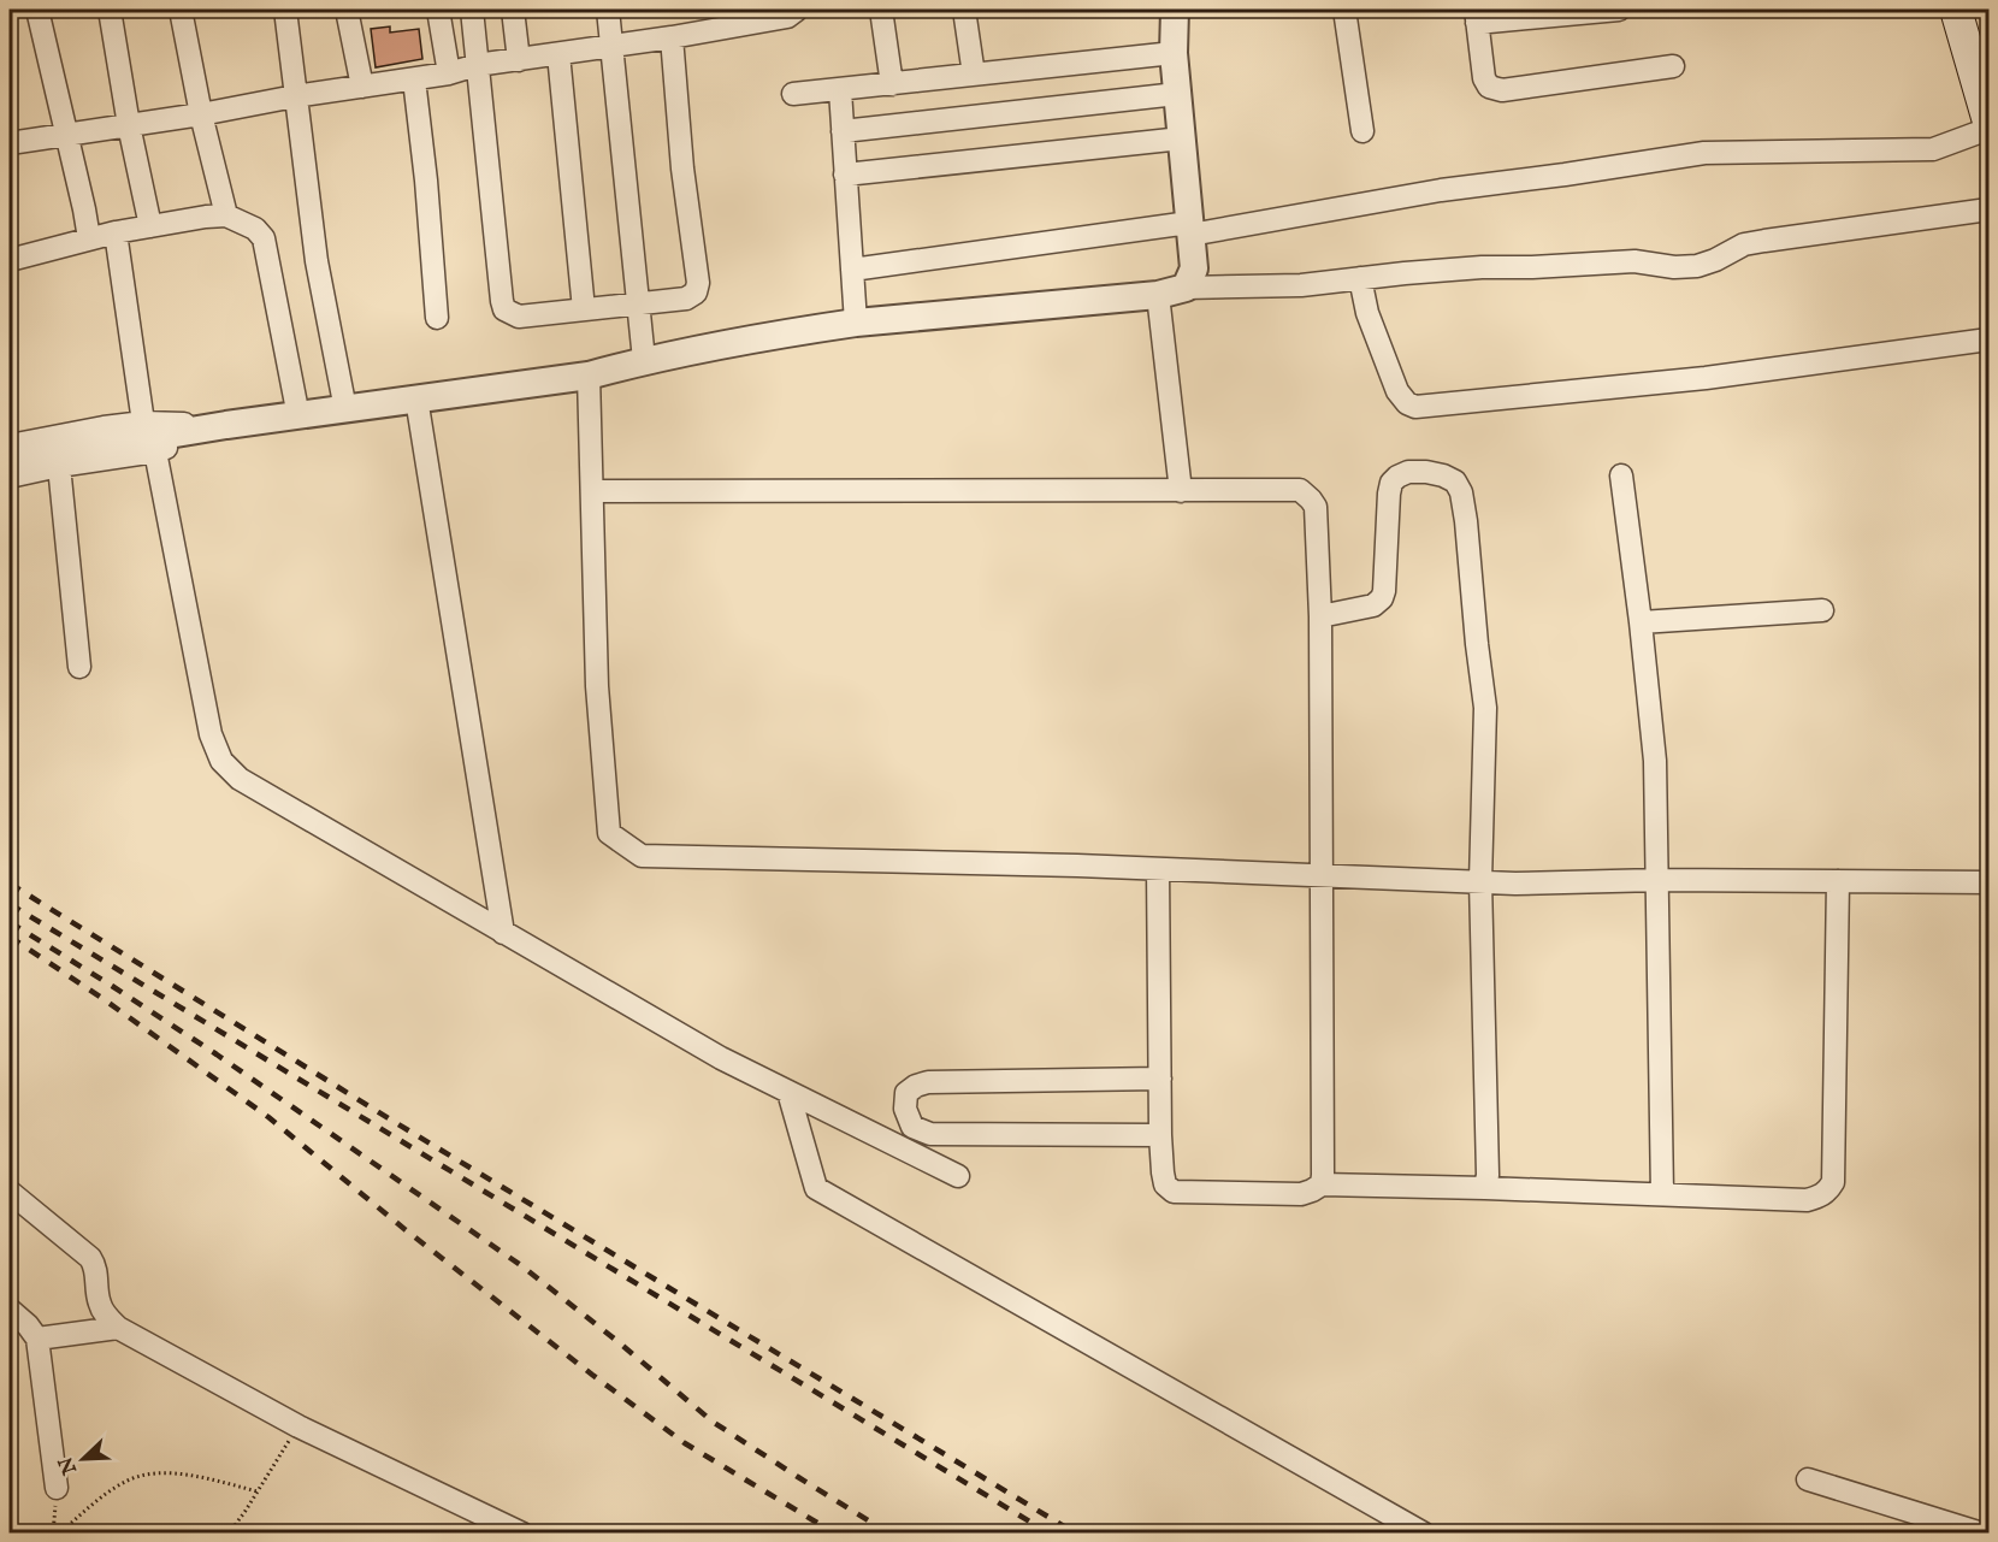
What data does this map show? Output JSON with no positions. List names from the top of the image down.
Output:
{
  "north": "bottom left"
}
